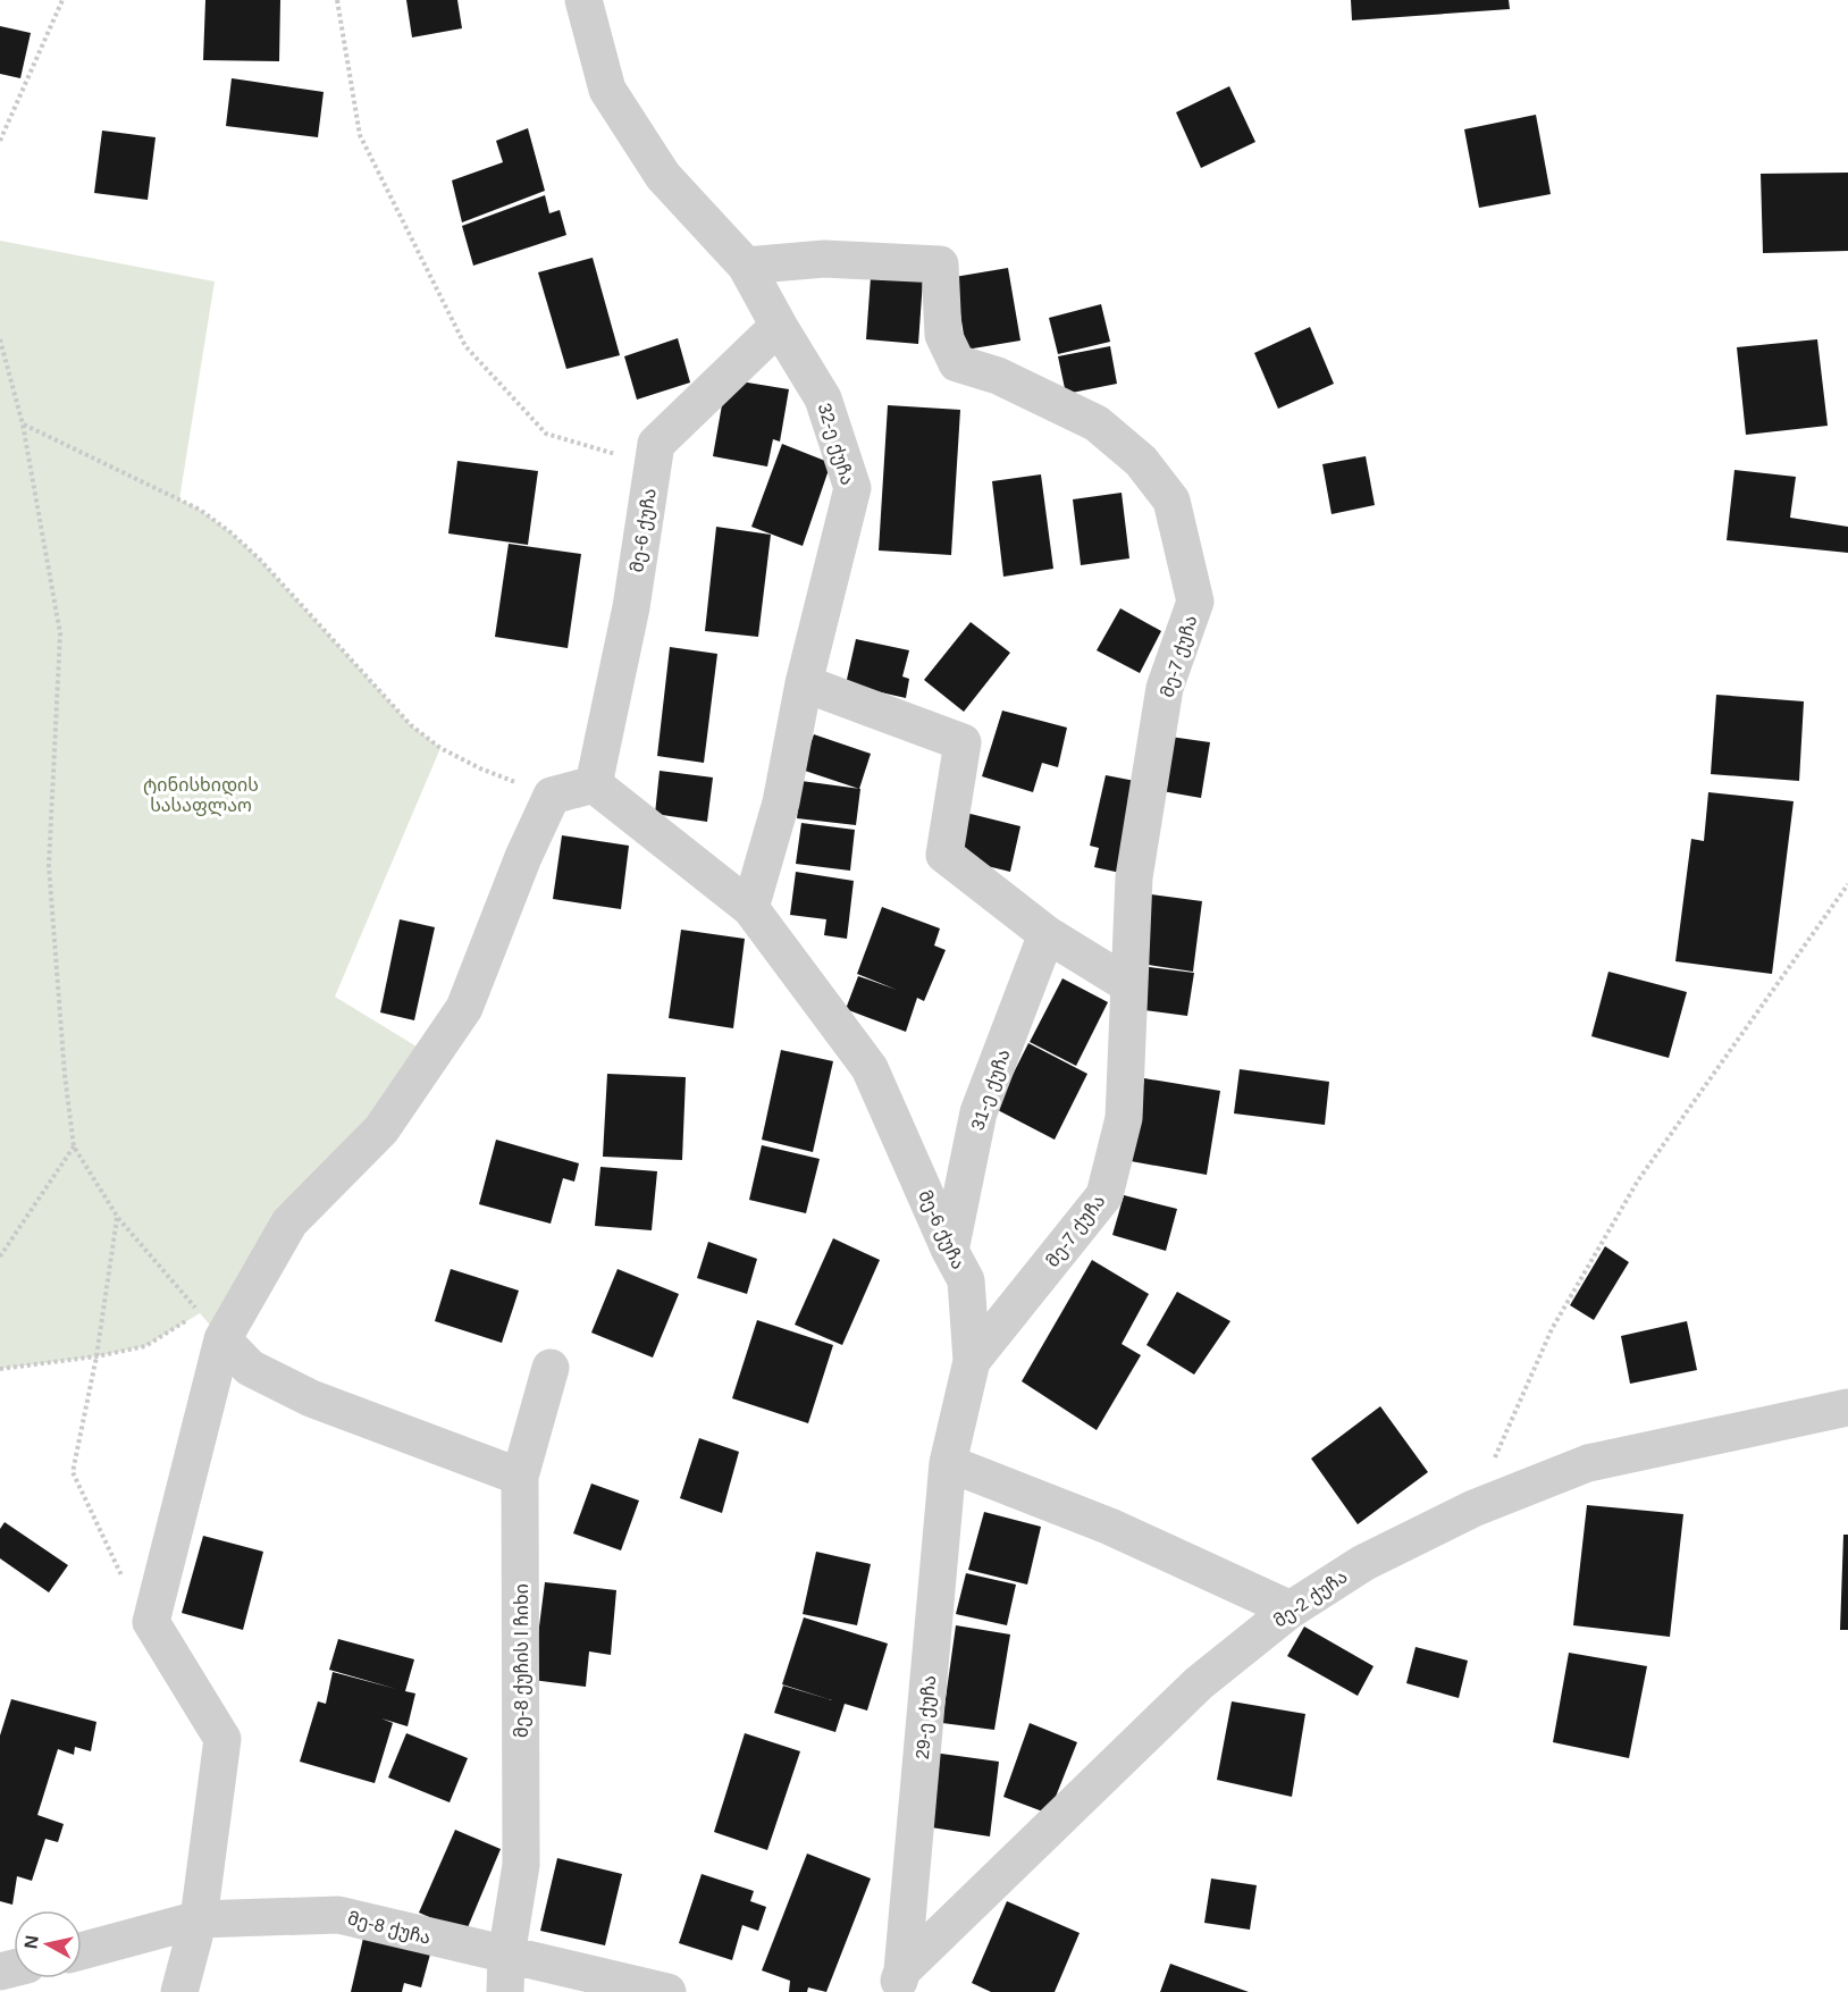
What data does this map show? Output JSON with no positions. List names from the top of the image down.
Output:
{
  "streets": {
    "street": [
      "32-ე ქუჩა",
      "მე-6 ქუჩა",
      "მე-7 ქუჩა",
      "31-ე ქუჩა",
      "მე-2 ქუჩა",
      "მე-8 ქუჩის I ჩიხი",
      "29-ე ქუჩა",
      "მე-8 ქუჩა"
    ]
  },
  "crossings": [
    ["32-ე ქუჩა", "მე-6 ქუჩა"],
    ["32-ე ქუჩა", "მე-7 ქუჩა"],
    ["მე-6 ქუჩა", "მე-7 ქუჩა"],
    ["მე-6 ქუჩა", "31-ე ქუჩა"],
    ["მე-6 ქუჩა", "29-ე ქუჩა"],
    ["მე-2 ქუჩა", "29-ე ქუჩა"],
    ["მე-8 ქუჩის I ჩიხი", "მე-8 ქუჩა"]
  ],
  "parks": ["ტინისხიდის სასაფლაო"],
  "north": "left"
}
